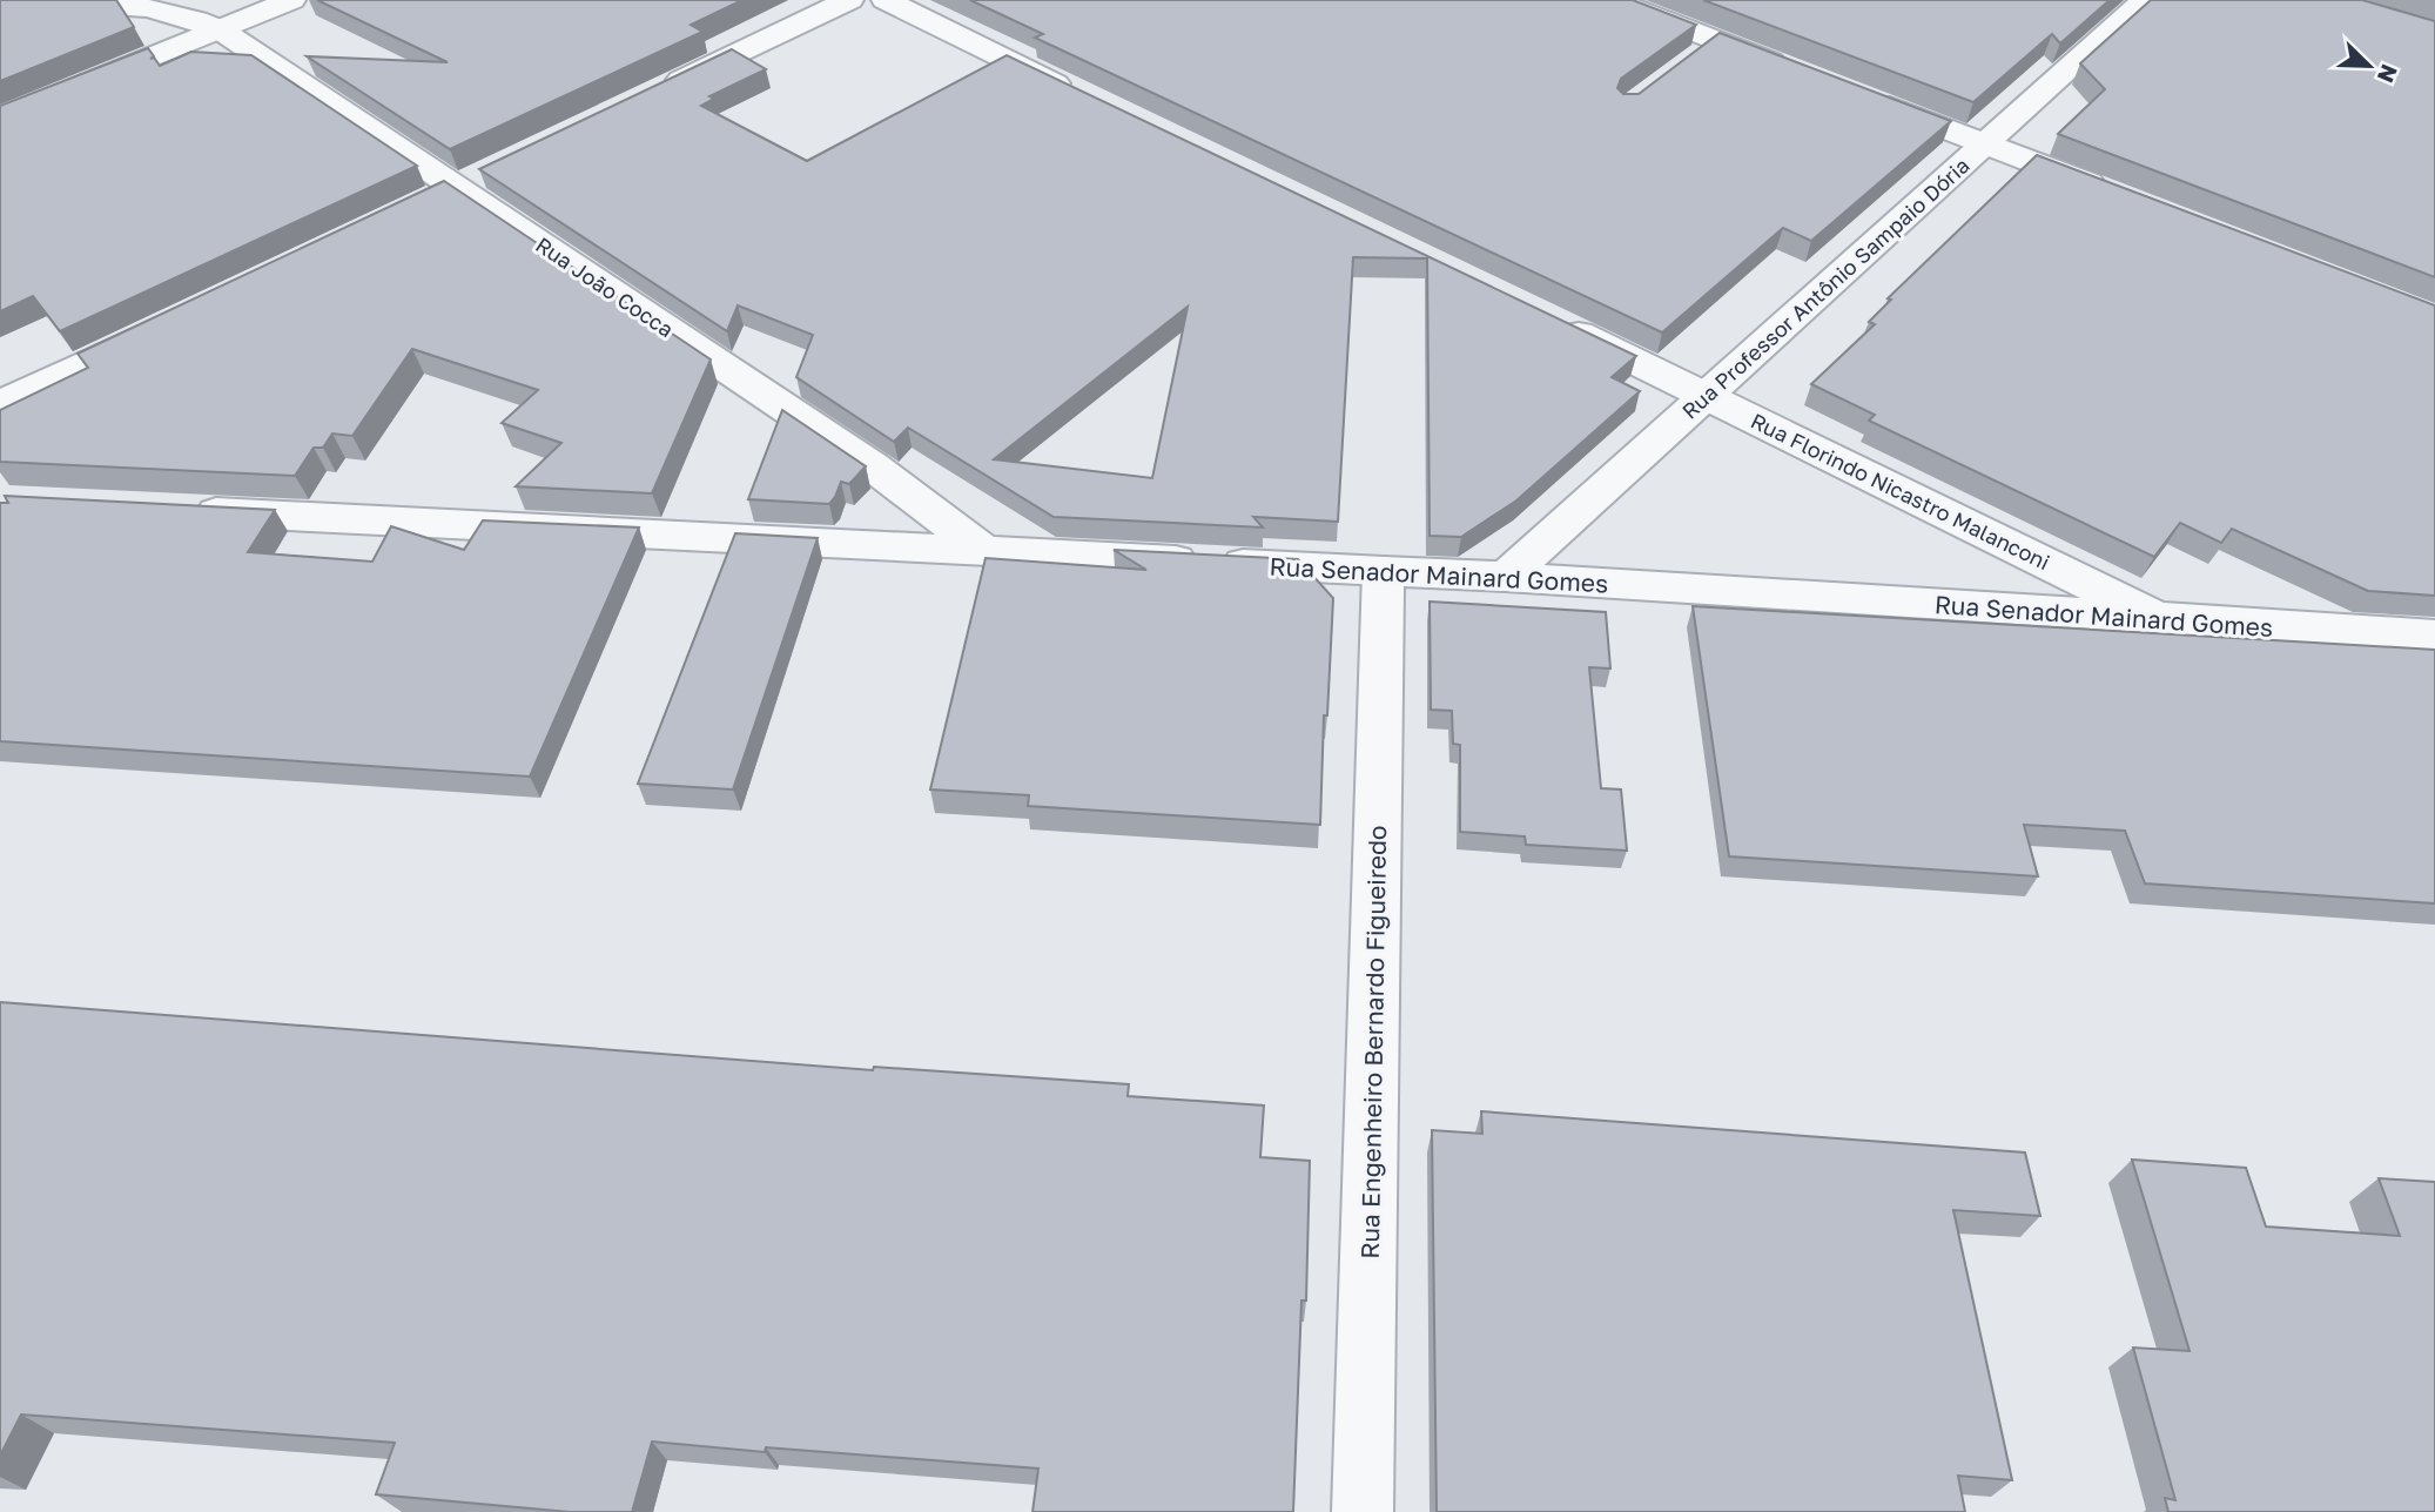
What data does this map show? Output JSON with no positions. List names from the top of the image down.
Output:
{
  "streets": {
    "street": [
      "Rua João Cocca",
      "Rua Professor Antônio Sampaio Dória",
      "Rua Florindo Nicastro Malanconi",
      "Rua Senador Mainard Gomes",
      "Rua Engenheiro Bernardo Figueiredo"
    ]
  },
  "crossings": [
    ["Rua João Cocca", "Rua Senador Mainard Gomes"],
    ["Rua Professor Antônio Sampaio Dória", "Rua Florindo Nicastro Malanconi"],
    ["Rua Professor Antônio Sampaio Dória", "Rua Senador Mainard Gomes"],
    ["Rua Florindo Nicastro Malanconi", "Rua Senador Mainard Gomes"],
    ["Rua Senador Mainard Gomes", "Rua Engenheiro Bernardo Figueiredo"]
  ],
  "north": "bottom right"
}
